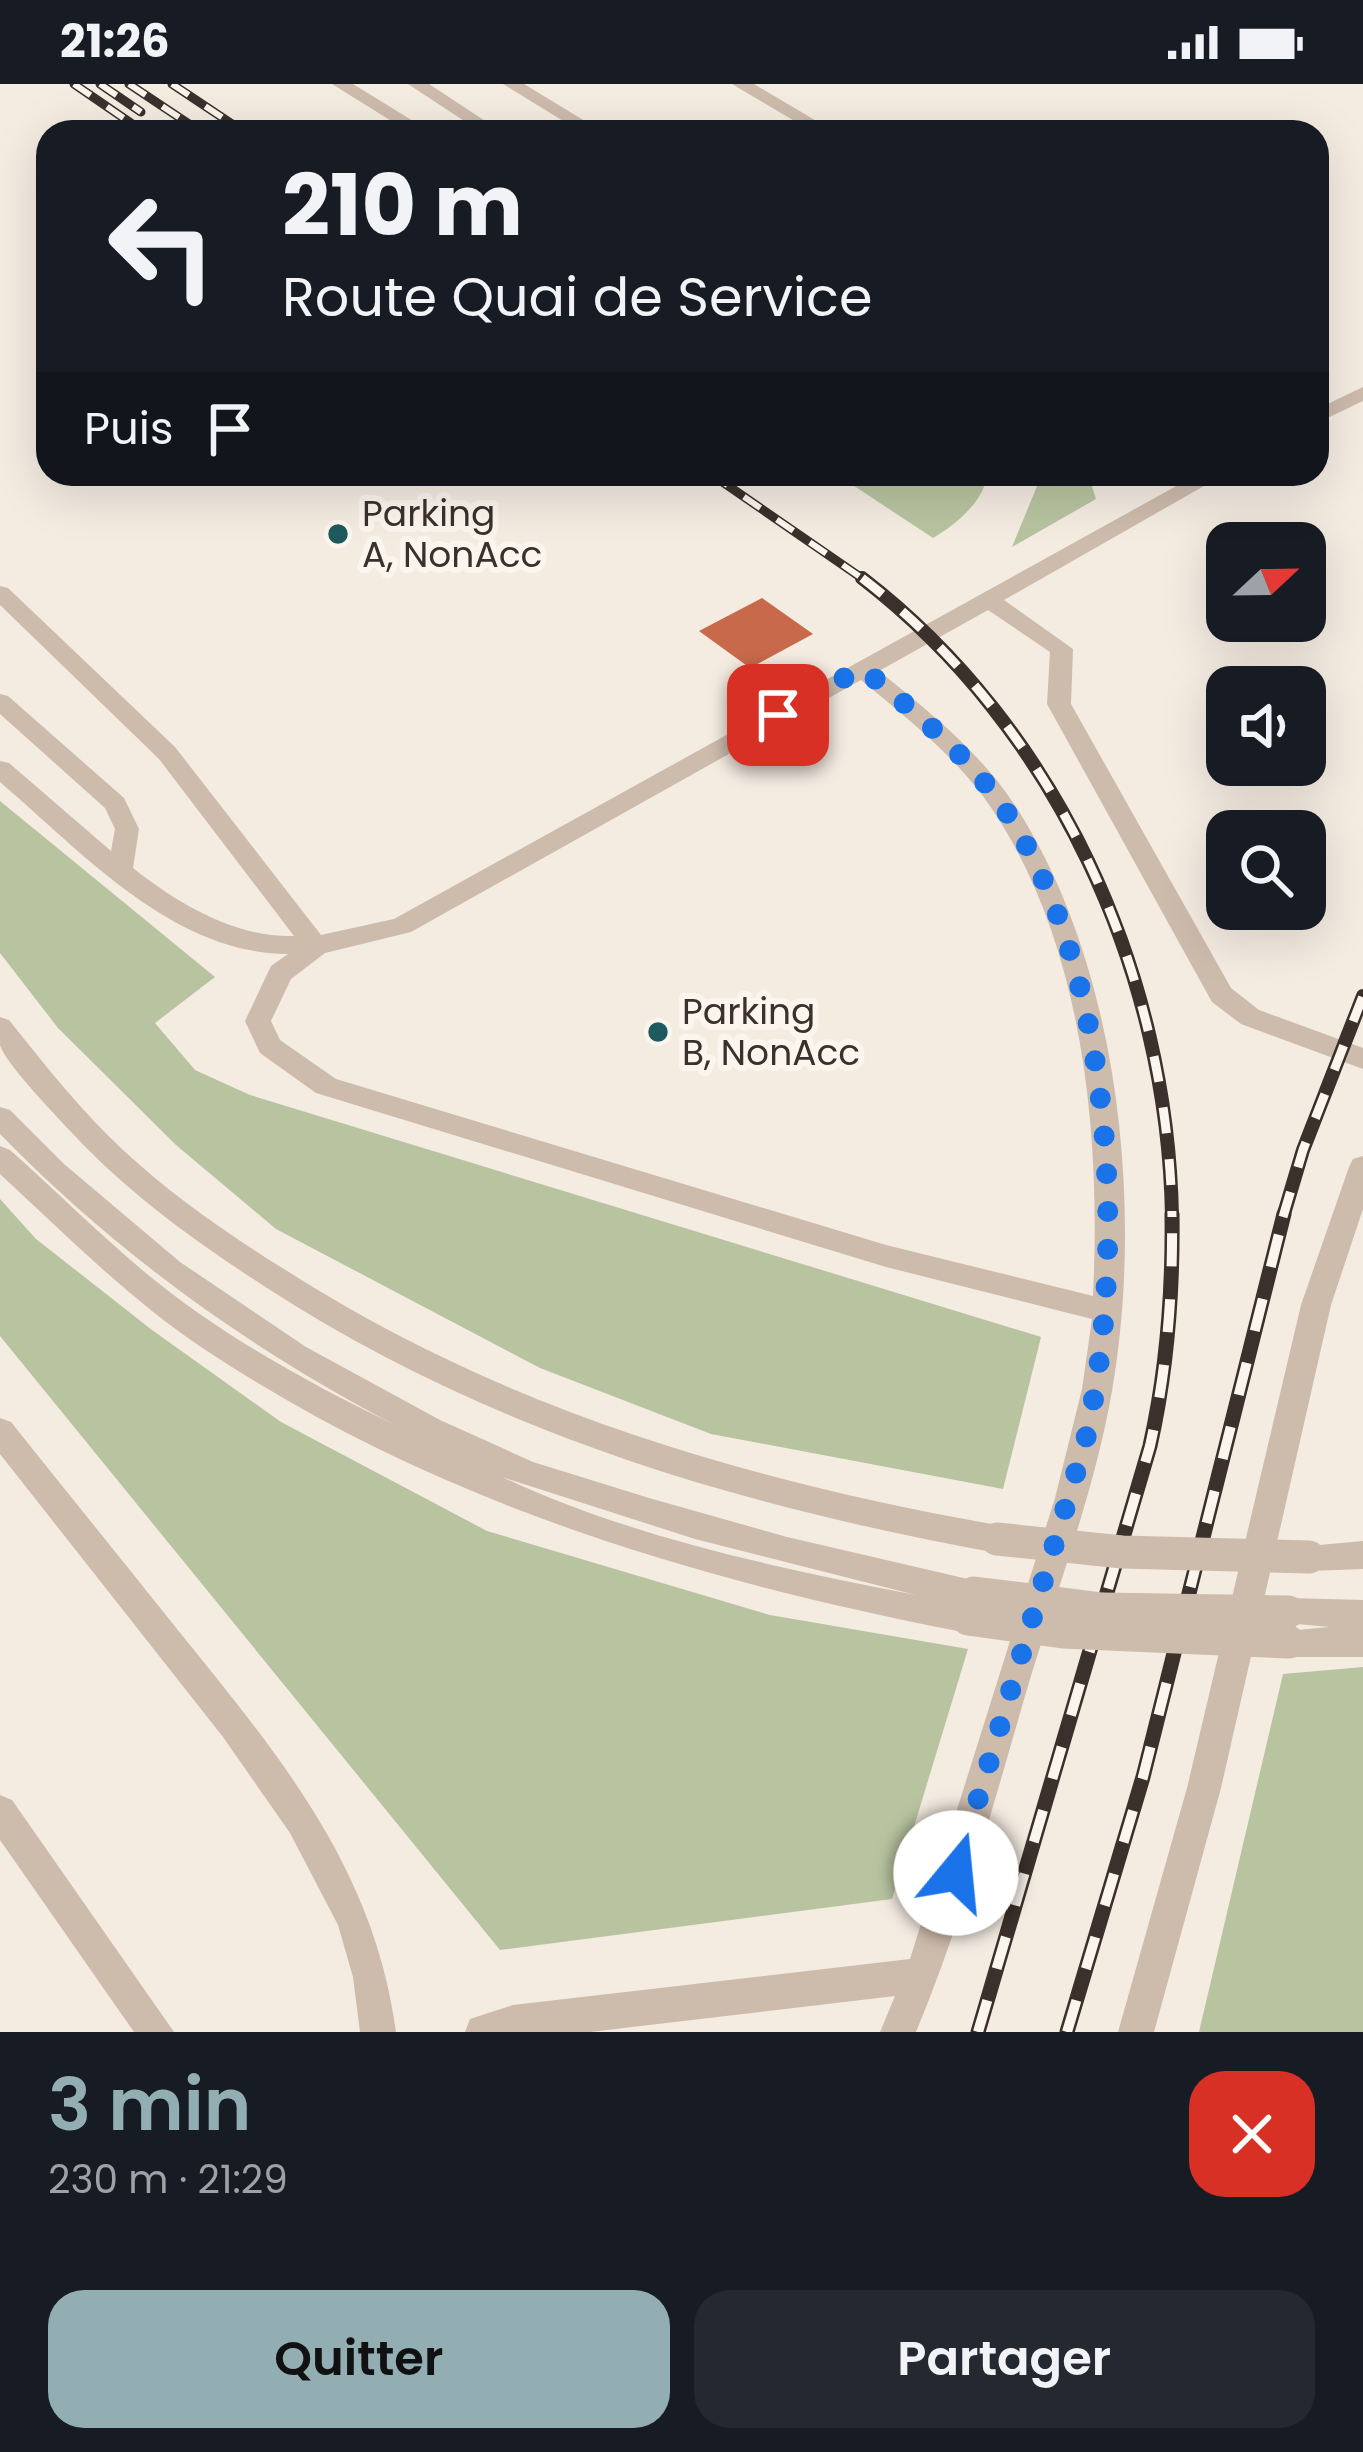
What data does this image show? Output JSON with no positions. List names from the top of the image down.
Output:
{
  "places": ["Parking A, NonAcc", "Parking B, NonAcc"],
  "north": "right",
  "page": {
    "status": "21:26",
    "turn": ["210 m", "Route Quai de Service"],
    "then": "Puis",
    "heading": ["3 min", "230 m · 21:29"],
    "buttons": ["Quitter", "Partager"]
  }
}
